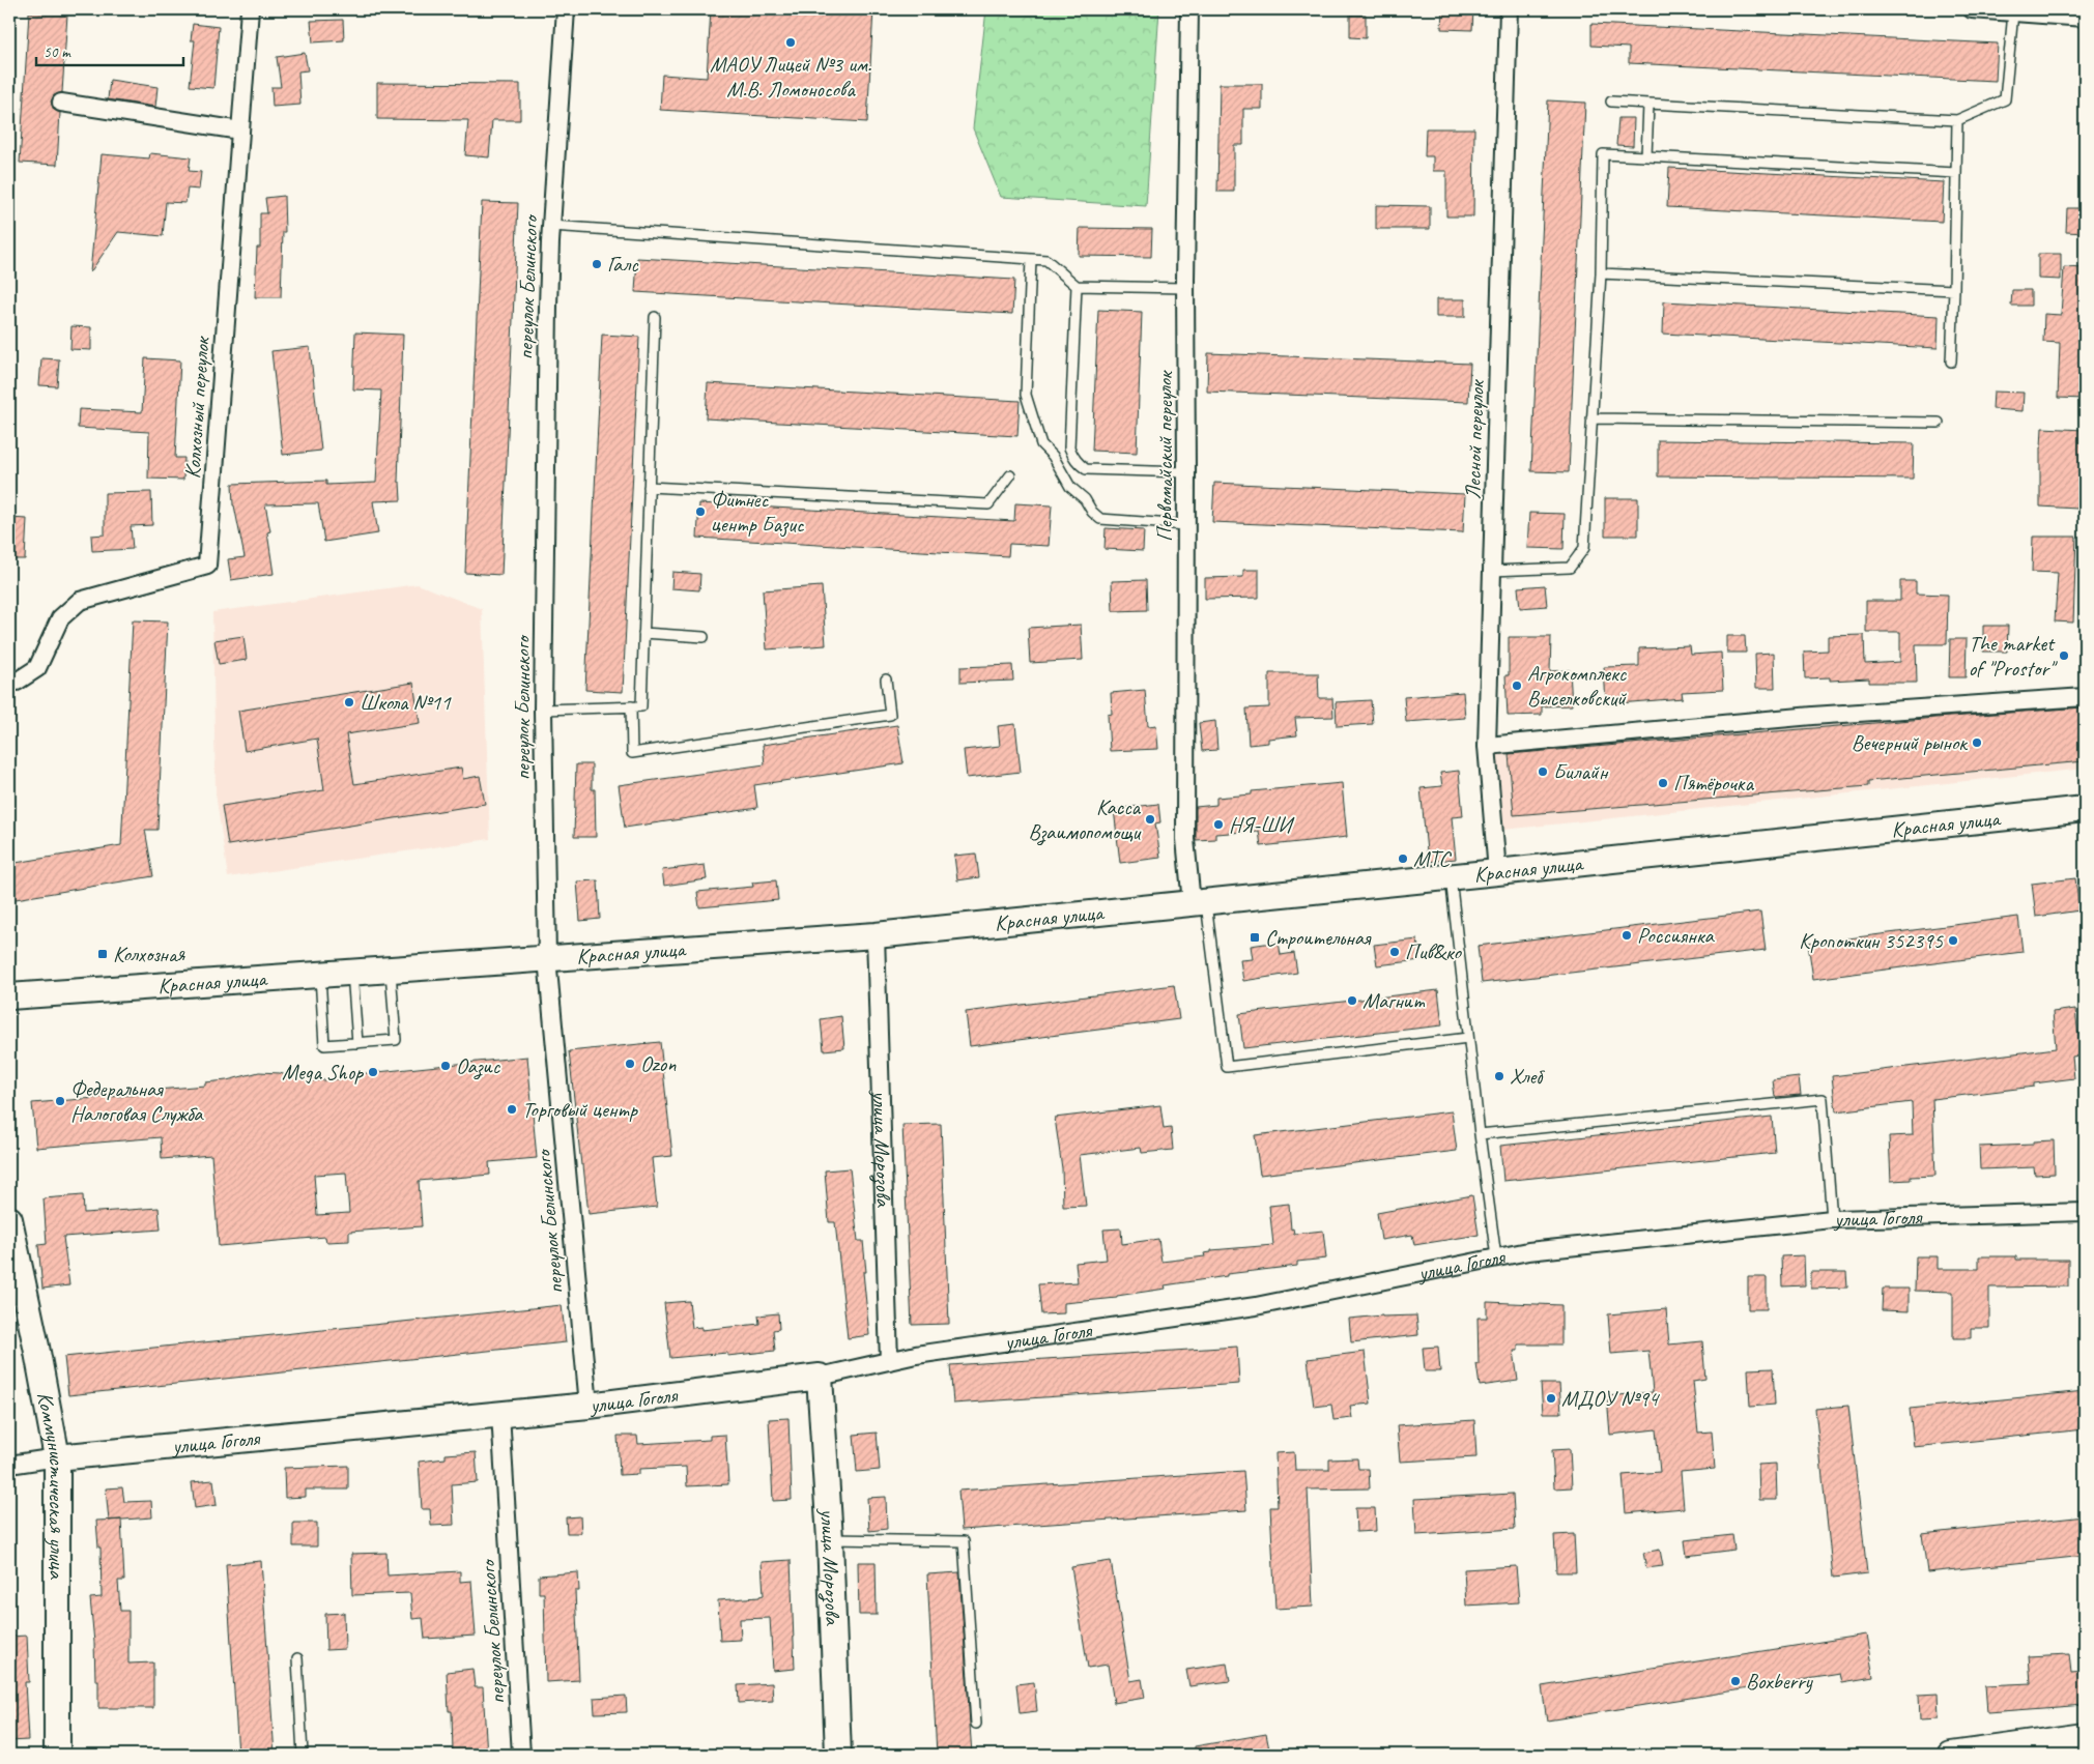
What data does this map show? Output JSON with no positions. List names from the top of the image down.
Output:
{
  "streets": {
    "main road": [
      "Красная улица",
      "улица Морозова",
      "улица Гоголя",
      "Коммунистическая улица"
    ],
    "street": [
      "переулок Белинского",
      "Колхозный переулок",
      "Лесной переулок",
      "Первомайский переулок"
    ]
  },
  "crossings": [
    ["переулок Белинского", "Красная улица"],
    ["переулок Белинского", "улица Гоголя"],
    ["Лесной переулок", "Красная улица"],
    ["Первомайский переулок", "Красная улица"],
    ["Красная улица", "улица Морозова"],
    ["улица Морозова", "улица Гоголя"],
    ["улица Гоголя", "Коммунистическая улица"]
  ],
  "places": {
    "other": [
      "МАОУ Лицей №3 им. М.В. Ломоносова",
      "Галс",
      "Фитнес центр Базис",
      "The market of \"Prostor\"",
      "Агрокомплекс Выселковский",
      "Школа №11",
      "Вечерний рынок",
      "Билайн",
      "Пятёрочка",
      "Касса Взаимопомощи",
      "НЯ-ШИ",
      "МТС",
      "Россиянка",
      "Кропоткин 352395",
      "Пив&ко",
      "Магнит",
      "Ozon",
      "Оазис",
      "Mega Shop",
      "Хлеб",
      "Федеральная Налоговая Служба",
      "Торговый центр",
      "МДОУ №94",
      "Boxberry"
    ],
    "transit": ["Строительная", "Колхозная"]
  },
  "scale_bar": "50 m"
}
